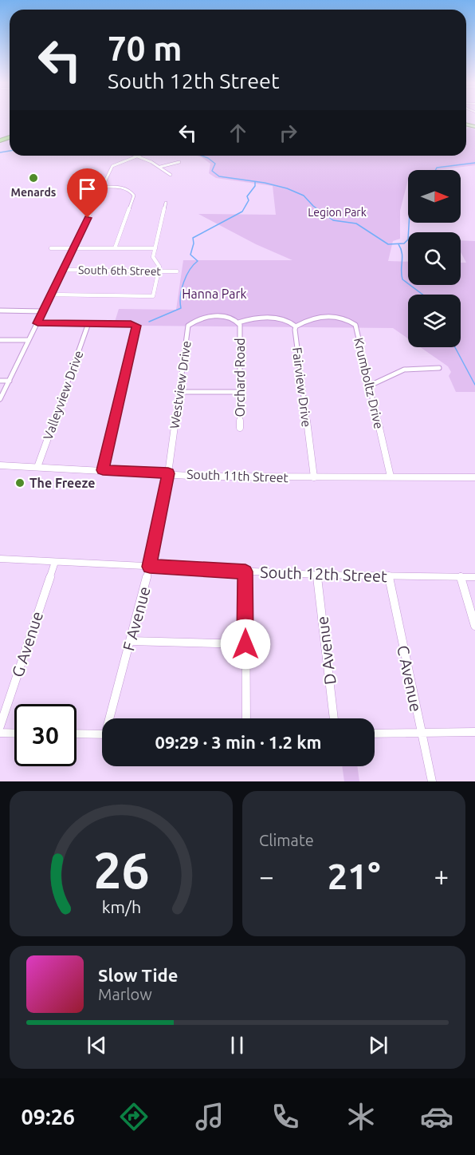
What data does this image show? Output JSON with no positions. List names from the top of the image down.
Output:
{
  "streets": {
    "street": [
      "South 6th Street",
      "Orchard Road",
      "Krumboltz Drive",
      "Westview Drive",
      "Fairview Drive",
      "Valleyview Drive",
      "South 11th Street",
      "South 12th Street",
      "F Avenue",
      "G Avenue",
      "D Avenue",
      "C Avenue"
    ]
  },
  "crossings": [
    ["Orchard Road", "Westview Drive"],
    ["Krumboltz Drive", "Fairview Drive"],
    ["Krumboltz Drive", "South 11th Street"],
    ["Westview Drive", "South 11th Street"],
    ["Westview Drive", "F Avenue"],
    ["Fairview Drive", "South 11th Street"],
    ["Valleyview Drive", "South 11th Street"],
    ["South 11th Street", "F Avenue"],
    ["South 12th Street", "F Avenue"],
    ["South 12th Street", "G Avenue"],
    ["South 12th Street", "D Avenue"],
    ["South 12th Street", "C Avenue"]
  ],
  "parks": ["Legion Park", "Hanna Park"],
  "places": ["Menards", "The Freeze"],
  "north": "right",
  "page": {
    "turn": ["70 m", "South 12th Street"],
    "limit": "30",
    "trip": "09:29 · 3 min · 1.2 km",
    "tile": "Climate",
    "heat": ["−", "21°", "+"],
    "song": ["Slow Tide", "Marlow"],
    "tabs": "09:26",
    "gauge": ["26", "km/h"]
  }
}
